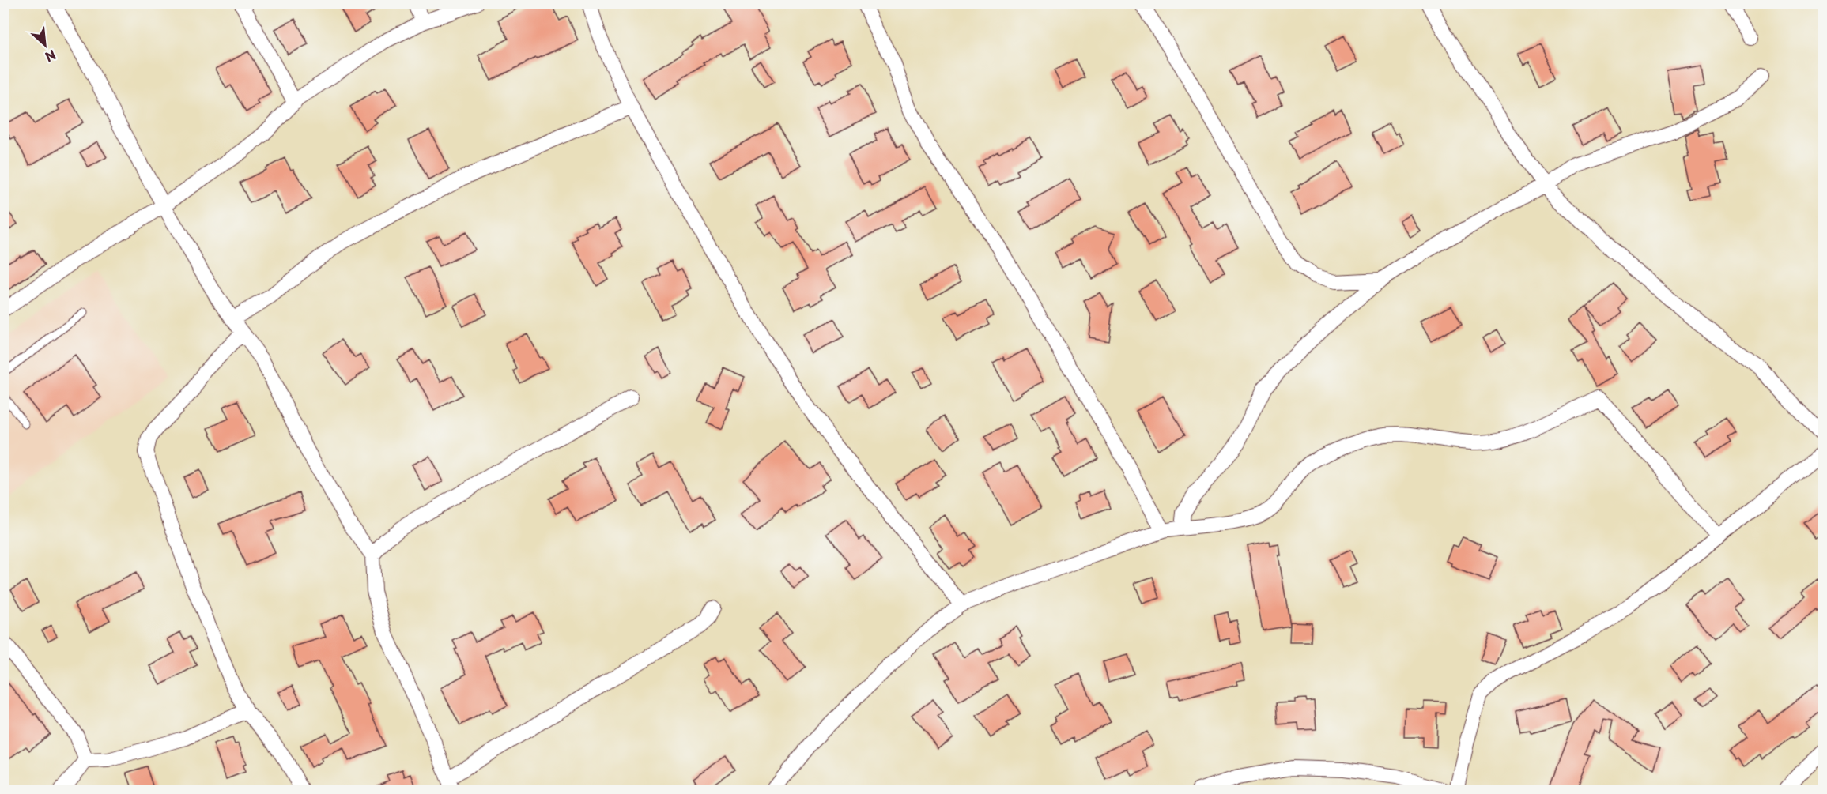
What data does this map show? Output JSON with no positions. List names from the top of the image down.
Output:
{
  "north": "bottom right"
}
